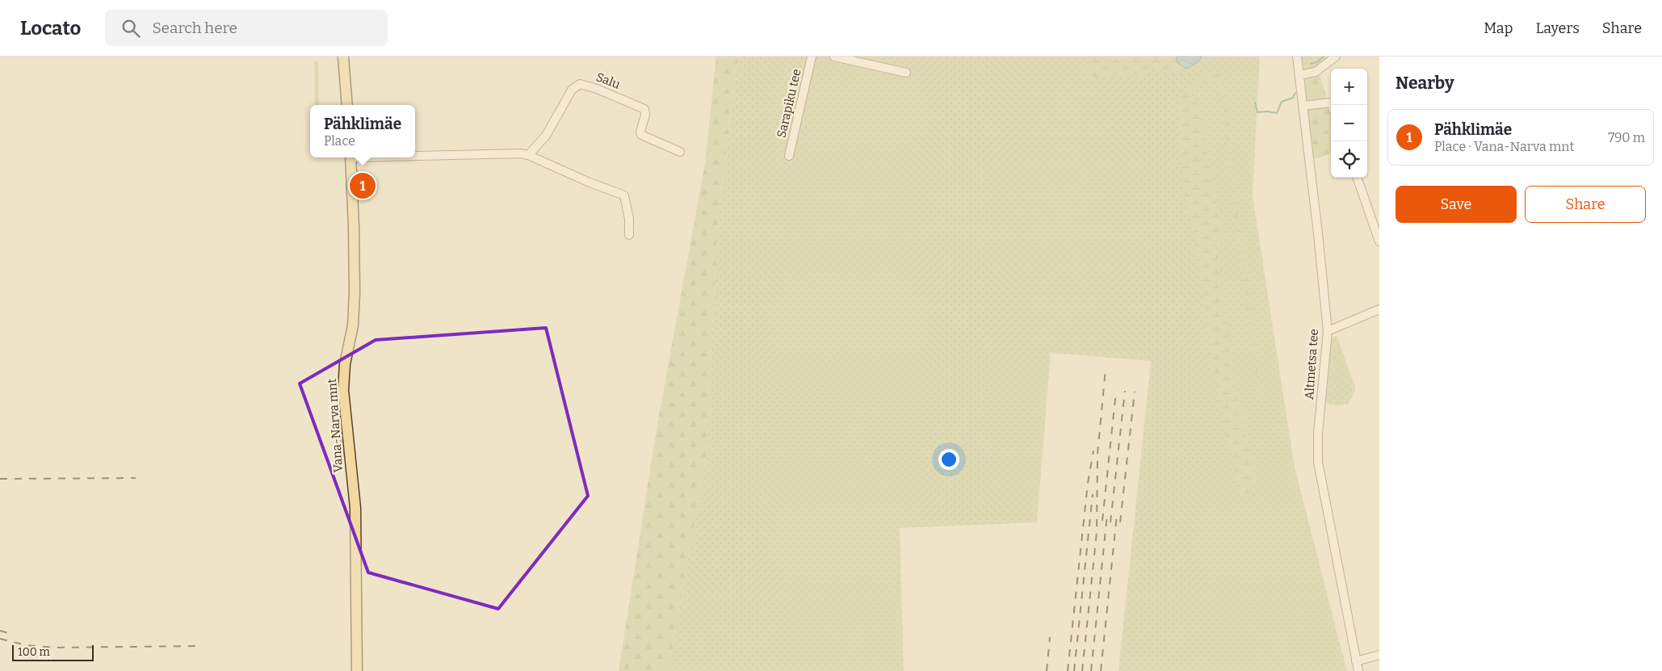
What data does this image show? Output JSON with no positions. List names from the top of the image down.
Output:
{
  "streets": {
    "main road": ["Vana-Narva mnt"],
    "street": ["Salu", "Sarapiku tee", "Altmetsa tee"]
  },
  "scale_bar": "100 m",
  "page": {
    "header": "Locato",
    "search": "Search here",
    "nav": ["Map", "Layers", "Share"],
    "heading": "Nearby",
    "map_buttons": ["+", "−"],
    "popup": ["Pähklimäe", "Place"],
    "list": [
      {
        "mark": "1",
        "name": "Pähklimäe",
        "note": "Place · Vana-Narva mnt",
        "value": "790 m"
      }
    ],
    "pins": "1",
    "buttons": ["Save", "Share"],
    "scale": "100 m"
  }
}
